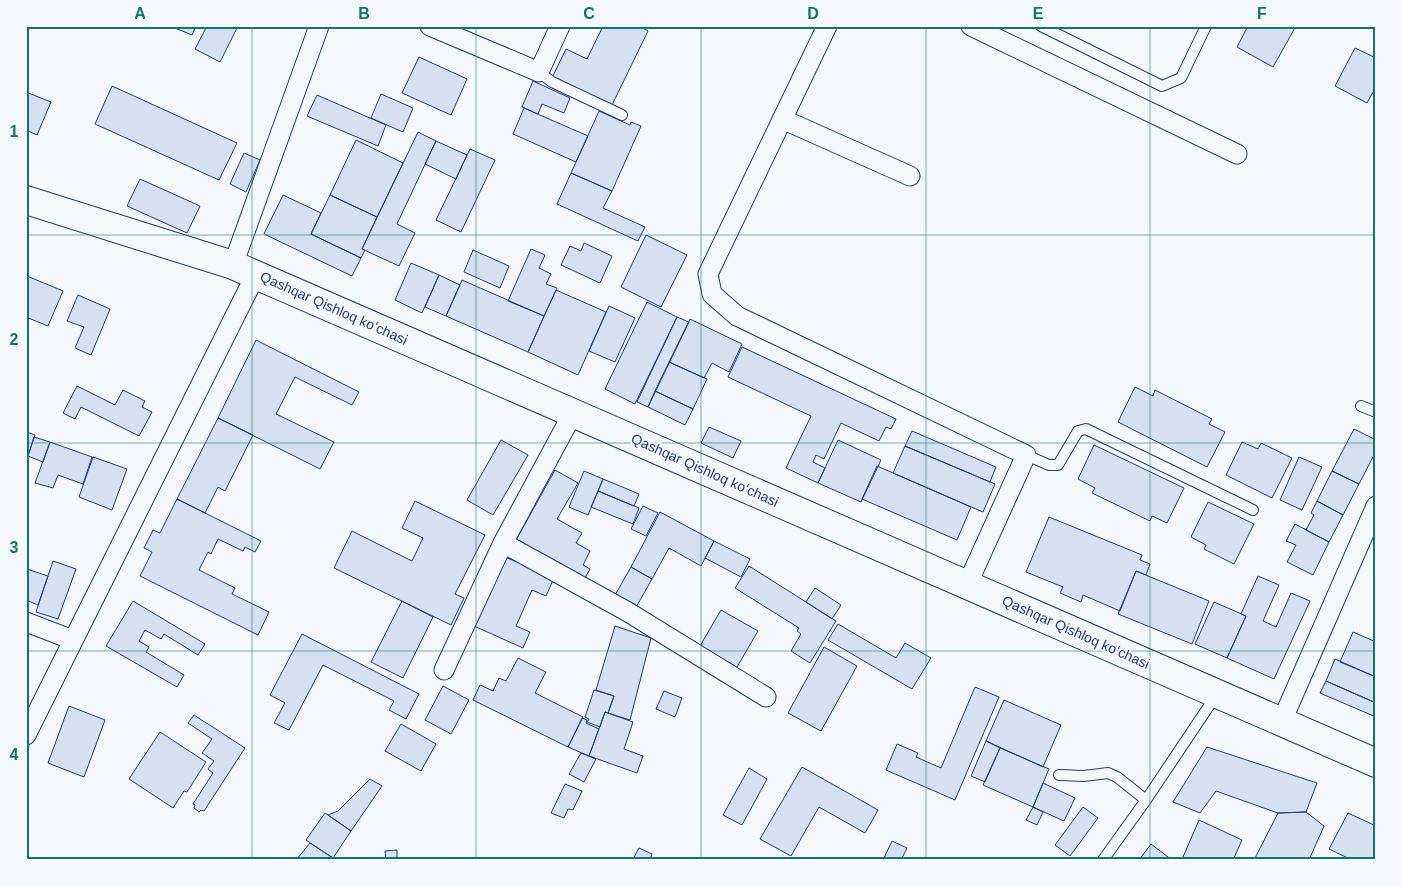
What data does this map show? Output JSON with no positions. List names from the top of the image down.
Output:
{
  "streets": {
    "main road": ["Qashqar Qishloq koʻchasi"]
  },
  "grid": {
    "columns": [
      "A",
      "B",
      "C",
      "D",
      "E",
      "F"
    ],
    "rows": [
      "1",
      "2",
      "3",
      "4"
    ]
  }
}
